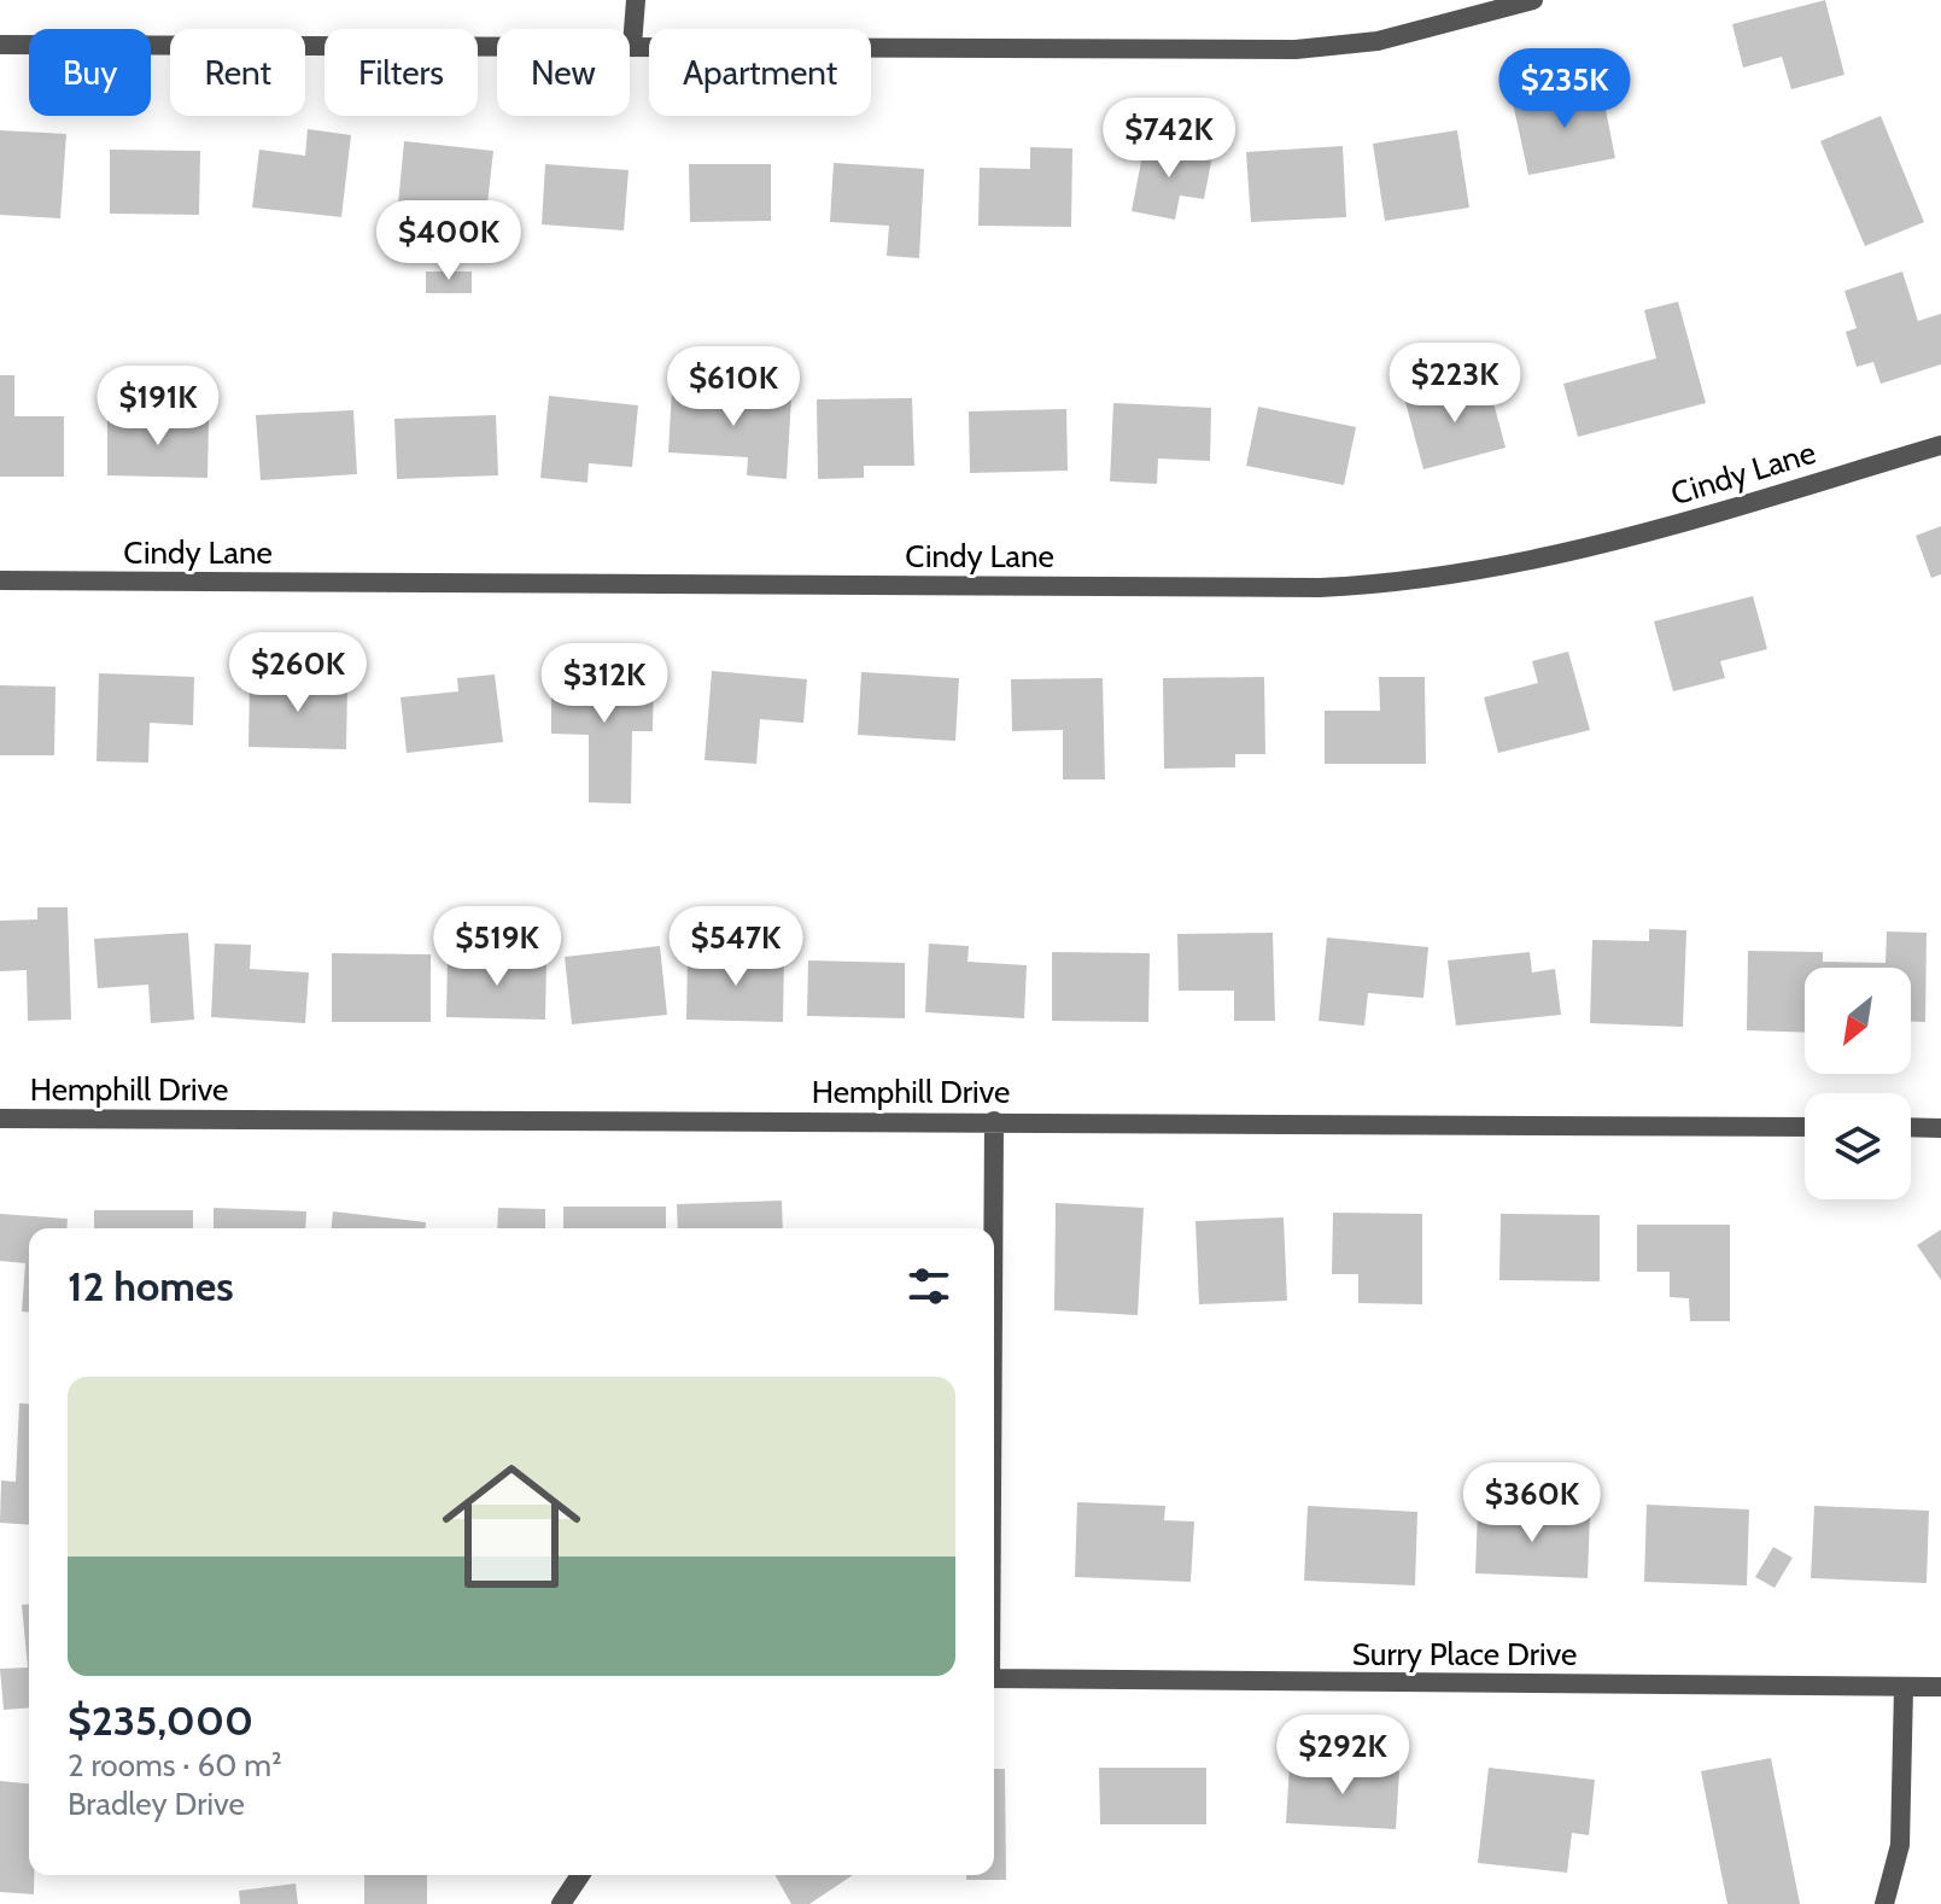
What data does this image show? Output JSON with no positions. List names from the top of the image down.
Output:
{
  "streets": {
    "street": ["Cindy Lane", "Hemphill Drive", "Surry Place Drive"]
  },
  "north": "bottom left",
  "page": {
    "chip": [
      "Buy",
      "Rent",
      "Filters",
      "New",
      "Apartment"
    ],
    "price": [
      "$235K",
      "$742K",
      "$400K",
      "$223K",
      "$610K",
      "$191K",
      "$260K",
      "$312K",
      "$519K",
      "$547K",
      "$360K",
      "$292K"
    ],
    "heading": "12 homes",
    "list": [
      {
        "name": "$235,000",
        "note": "2 rooms · 60 m² · Bradley Drive"
      }
    ]
  }
}
